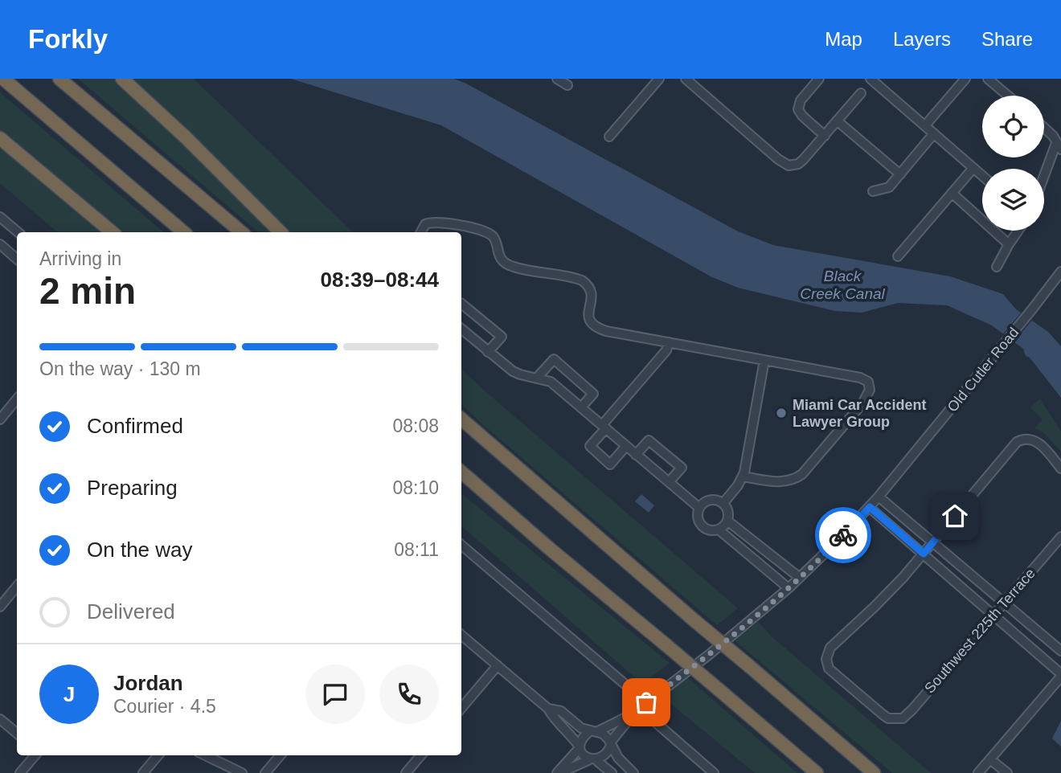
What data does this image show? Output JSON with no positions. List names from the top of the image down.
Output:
{
  "streets": {
    "street": ["Old Cutler Road", "Southwest 225th Terrace"]
  },
  "water": ["Black Creek Canal"],
  "places": ["Miami Car Accident Lawyer Group"],
  "page": {
    "header": "Forkly",
    "nav": ["Map", "Layers", "Share"],
    "heading": ["2 min", "Arriving in", "08:39–08:44"],
    "panel": ["Jordan", "Courier · 4.5"],
    "bar": "On the way · 130 m",
    "list": [
      ["Confirmed", "08:08"],
      ["Preparing", "08:10"],
      ["On the way", "08:11"],
      "Delivered"
    ],
    "round": "J"
  }
}
